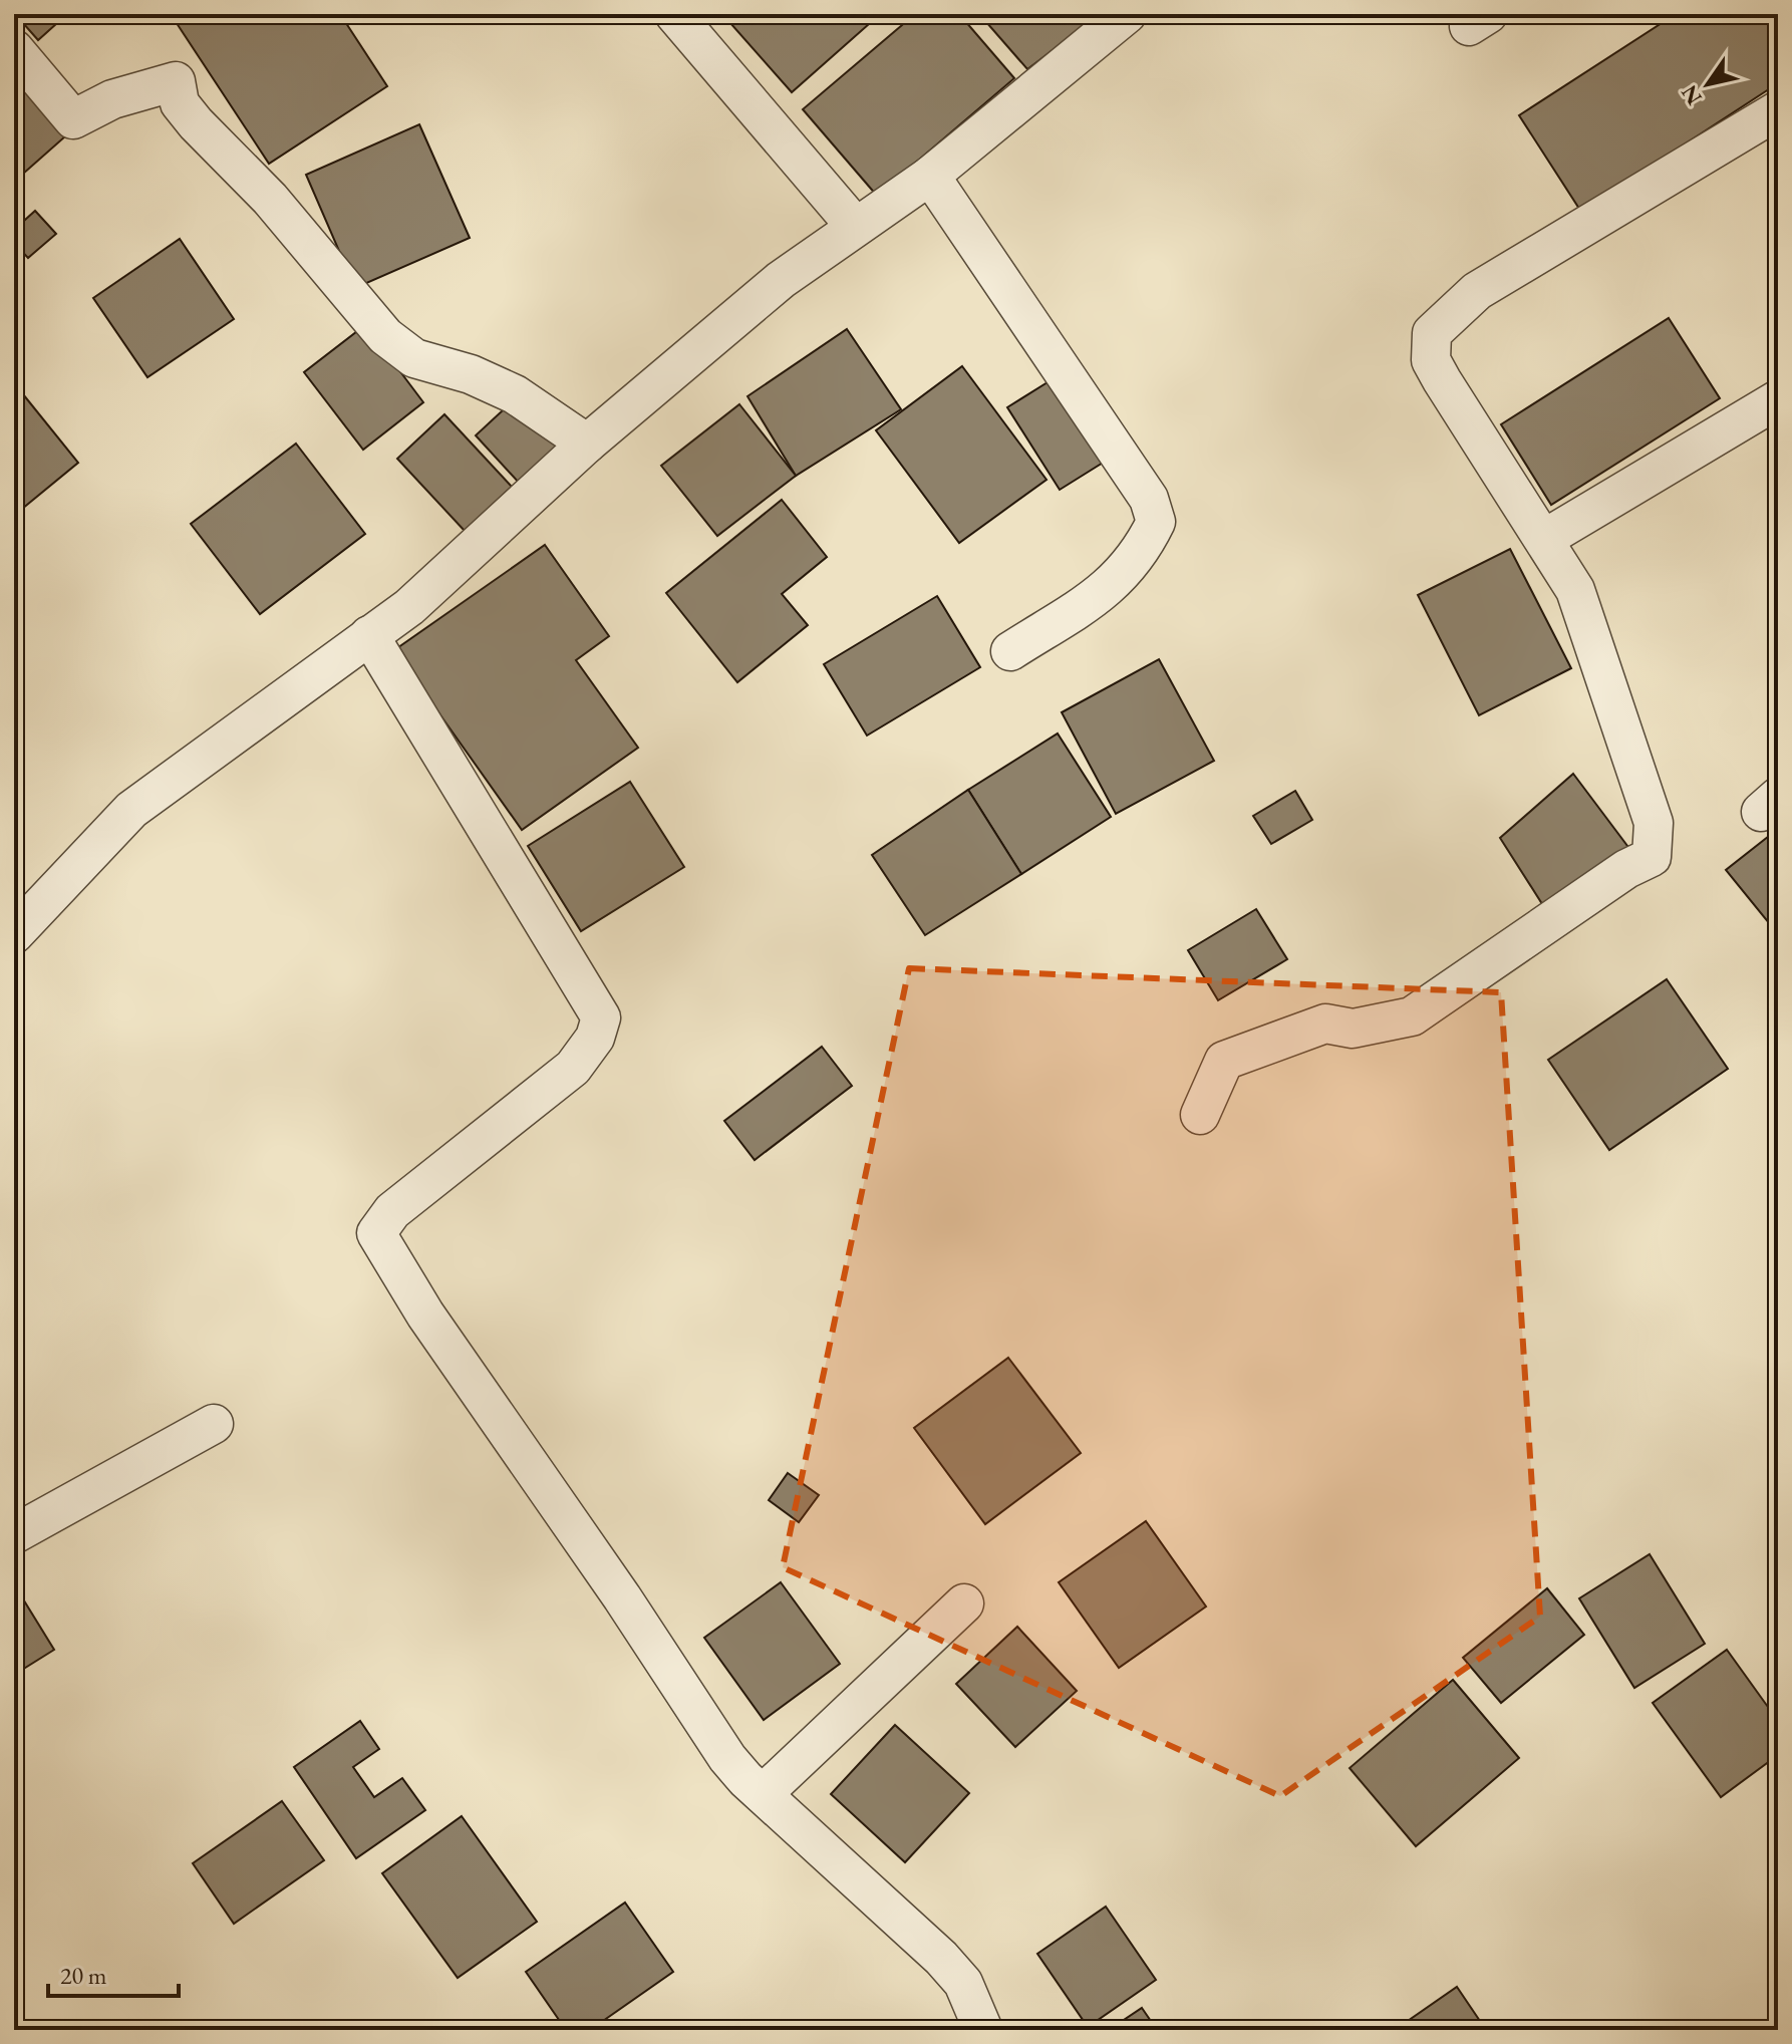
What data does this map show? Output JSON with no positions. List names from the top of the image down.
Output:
{
  "scale_bar": "20 m",
  "north": "bottom left"
}
